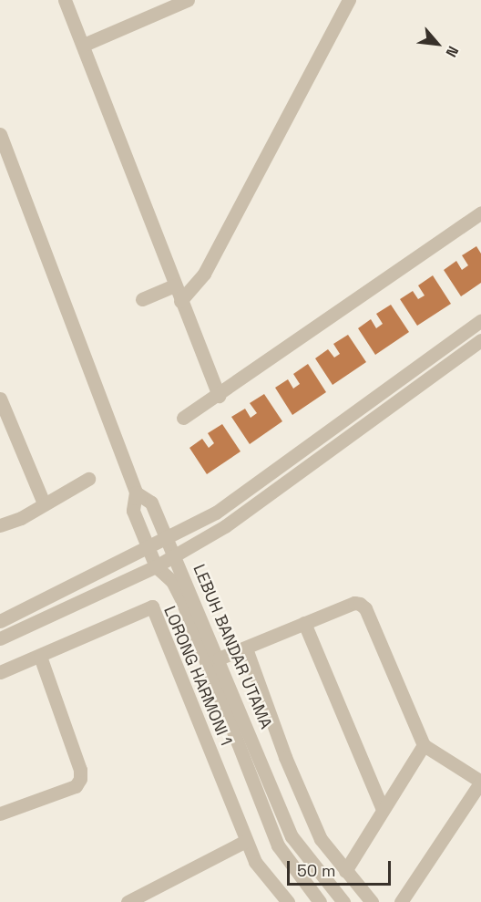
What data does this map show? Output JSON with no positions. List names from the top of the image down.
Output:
{
  "streets": {
    "street": ["LEBUH BANDAR UTAMA", "LORONG HARMONI 1"]
  },
  "scale_bar": "50 m",
  "north": "bottom right"
}
